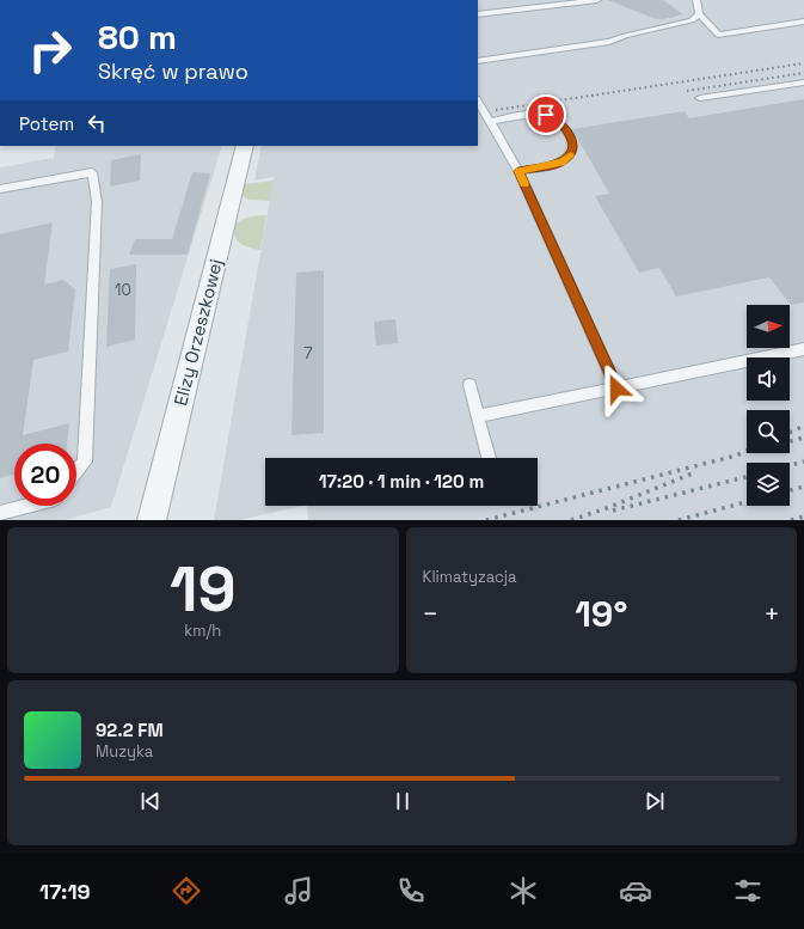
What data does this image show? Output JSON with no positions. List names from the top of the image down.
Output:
{
  "streets": {
    "street": ["Elizy Orzeszkowej"]
  },
  "house_numbers": ["10", "7"],
  "north": "right",
  "page": {
    "turn": ["80 m", "Skręć w prawo"],
    "then": "Potem",
    "limit": "20",
    "trip": "17:20 · 1 min · 120 m",
    "tile": [
      ["19", "km/h"],
      "Klimatyzacja"
    ],
    "heat": ["−", "19°", "+"],
    "song": ["92.2 FM", "Muzyka"],
    "tabs": "17:19"
  }
}
